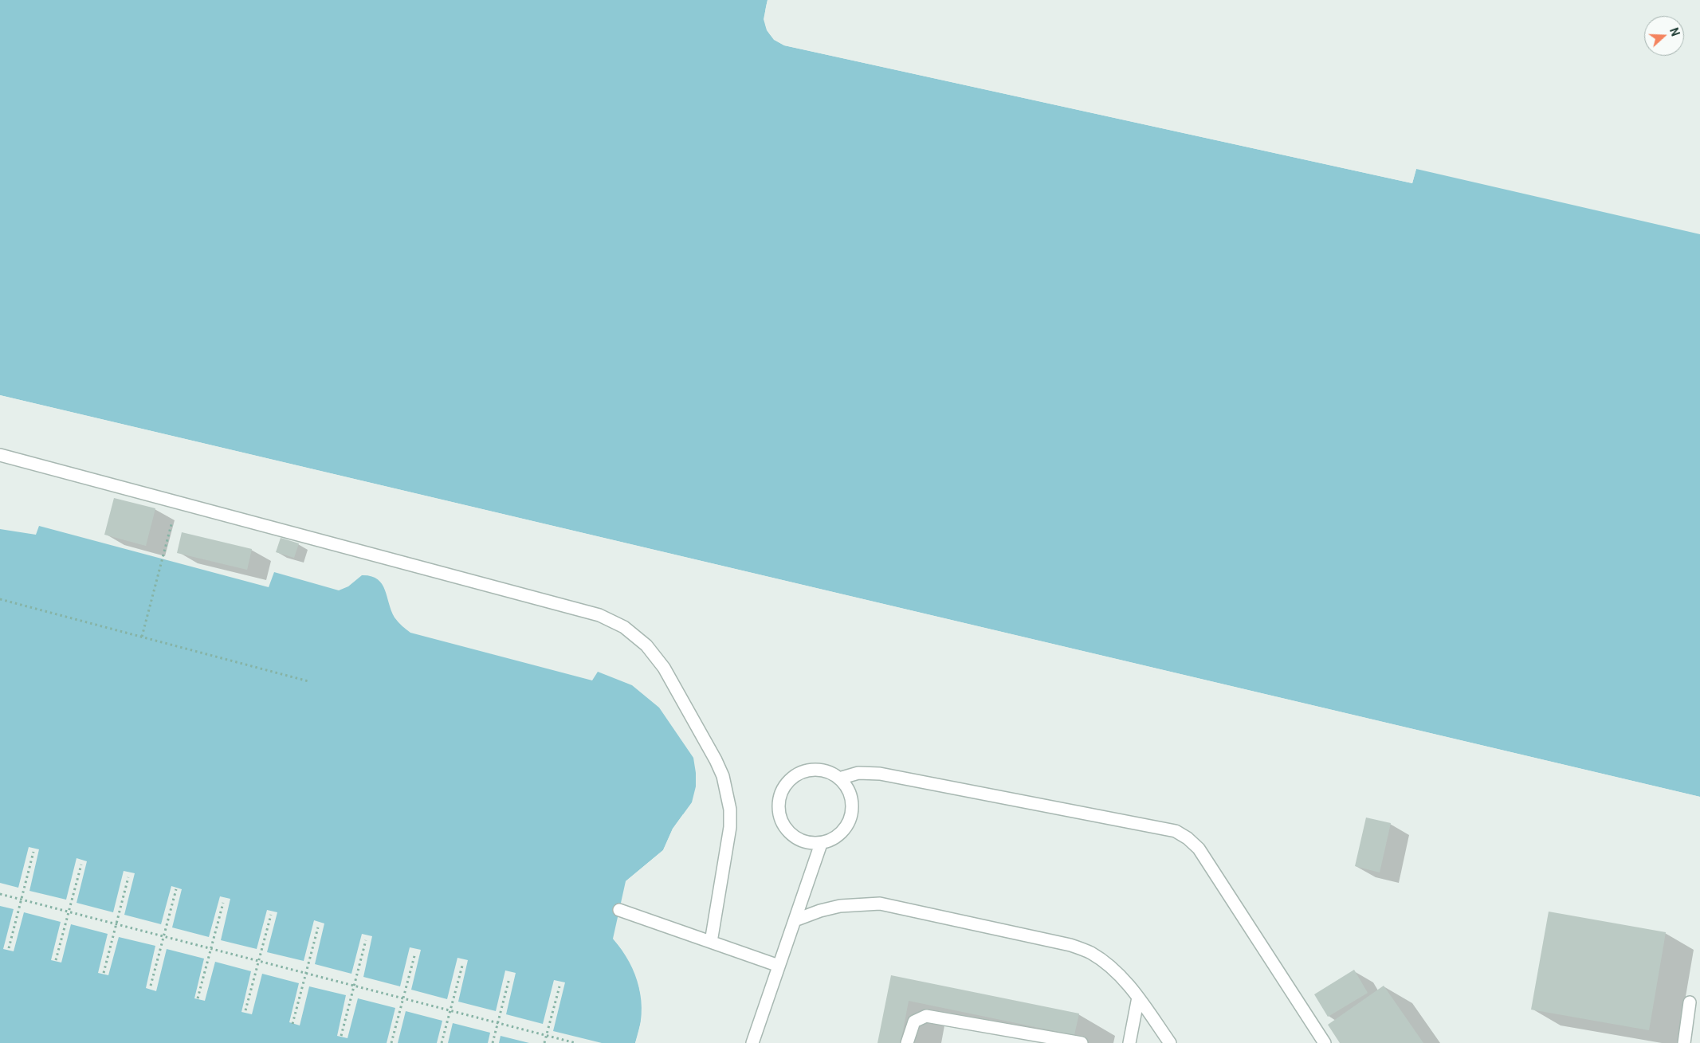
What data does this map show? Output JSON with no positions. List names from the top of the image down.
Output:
{
  "north": "right"
}
